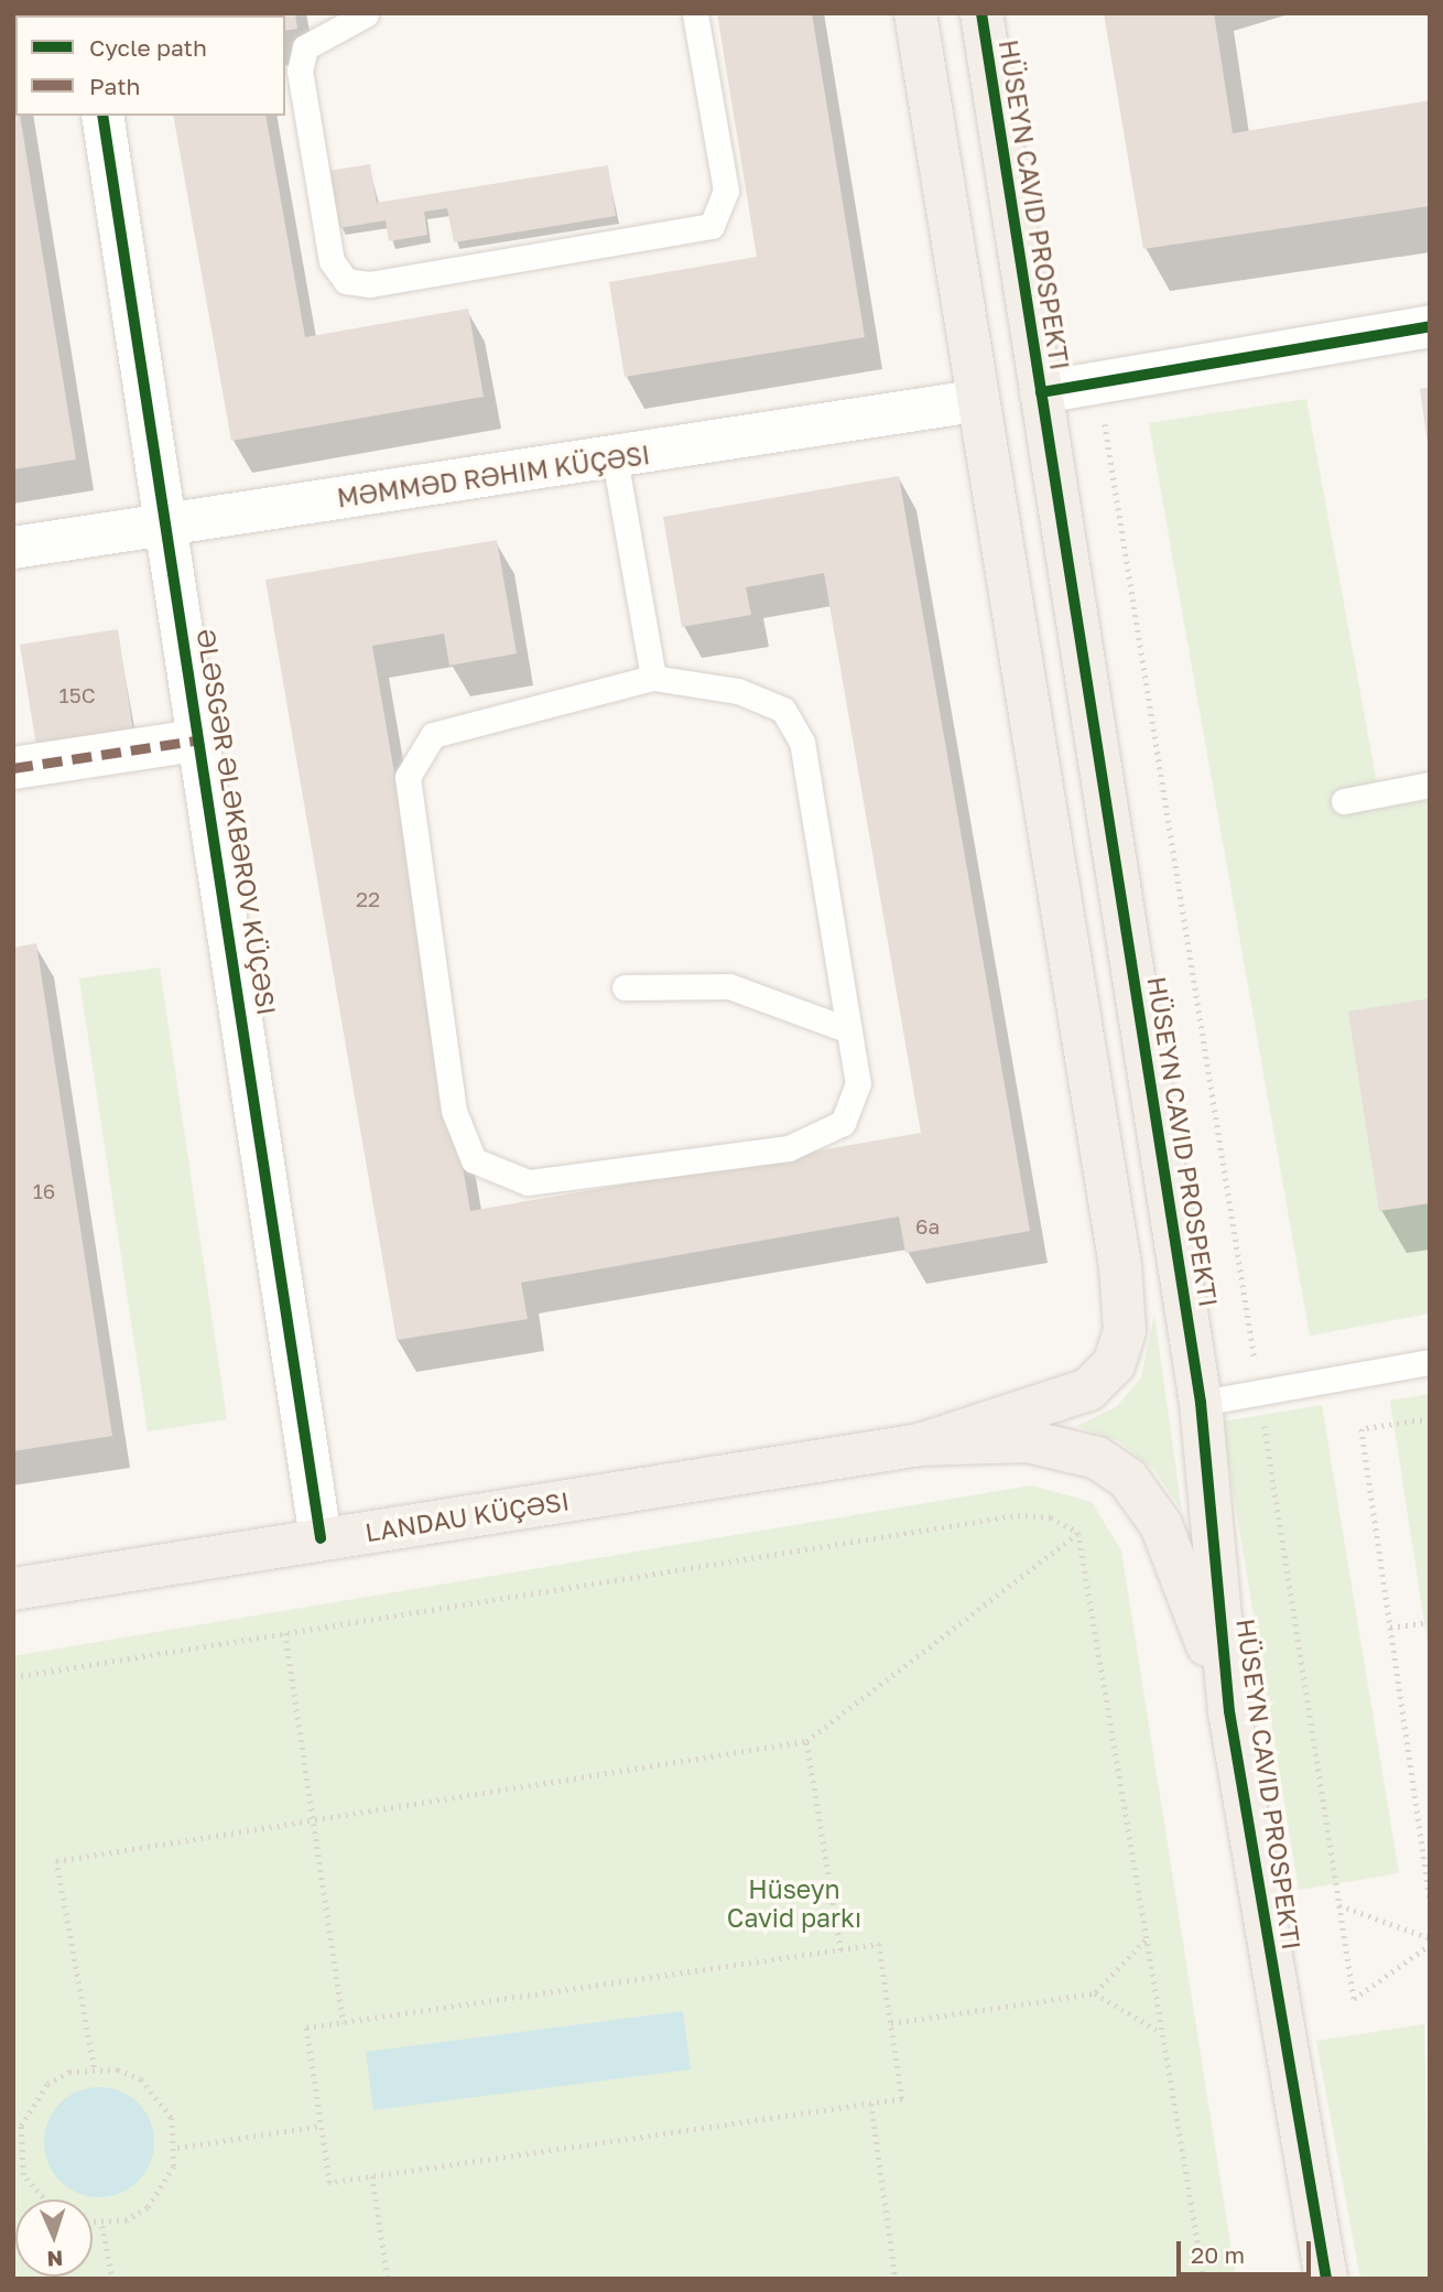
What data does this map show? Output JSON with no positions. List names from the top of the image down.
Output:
{
  "streets": {
    "main road": ["HÜSEYN CAVID PROSPEKTI", "LANDAU KÜÇƏSI"],
    "street": ["MƏMMƏD RƏHIM KÜÇƏSI", "ƏLƏSGƏR ƏLƏKBƏROV KÜÇƏSI"]
  },
  "crossings": [
    ["MƏMMƏD RƏHIM KÜÇƏSI", "ƏLƏSGƏR ƏLƏKBƏROV KÜÇƏSI"],
    ["ƏLƏSGƏR ƏLƏKBƏROV KÜÇƏSI", "LANDAU KÜÇƏSI"]
  ],
  "parks": ["Hüseyn Cavid parkı"],
  "house_numbers": [
    "15C",
    "22",
    "16",
    "6a"
  ],
  "legend": ["Cycle path", "Path"],
  "scale_bar": "20 m",
  "north": "bottom"
}
